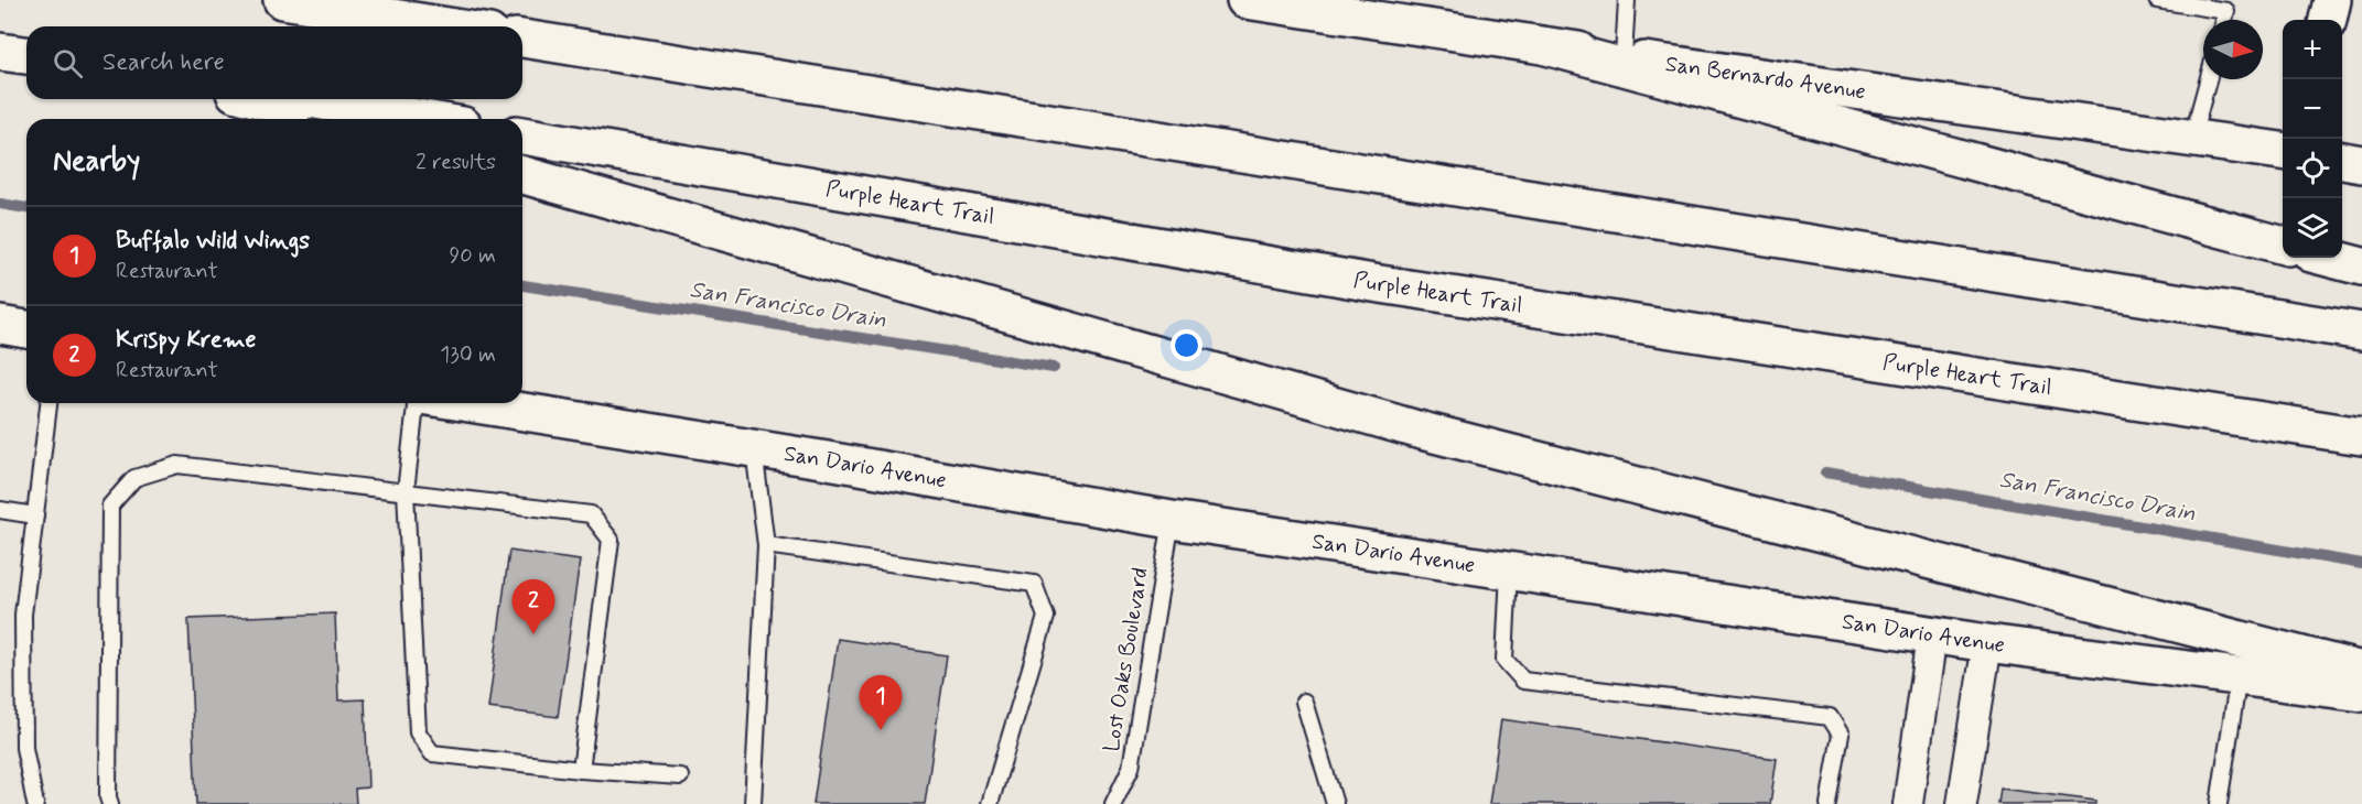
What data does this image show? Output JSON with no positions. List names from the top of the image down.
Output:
{
  "streets": {
    "main road": ["San Bernardo Avenue", "Purple Heart Trail", "San Dario Avenue"],
    "lane": ["Lost Oaks Boulevard"]
  },
  "crossings": [
    ["San Dario Avenue", "Lost Oaks Boulevard"]
  ],
  "water": ["San Francisco Drain"],
  "north": "right",
  "page": {
    "map_buttons": ["+", "−"],
    "search": "Search here",
    "heading": ["Nearby", "2 results"],
    "list": [
      {
        "mark": "1",
        "name": "Buffalo Wild Wings",
        "note": "Restaurant",
        "value": "90 m"
      },
      {
        "mark": "2",
        "name": "Krispy Kreme",
        "note": "Restaurant",
        "value": "130 m"
      }
    ],
    "pins": ["2", "1"]
  }
}
